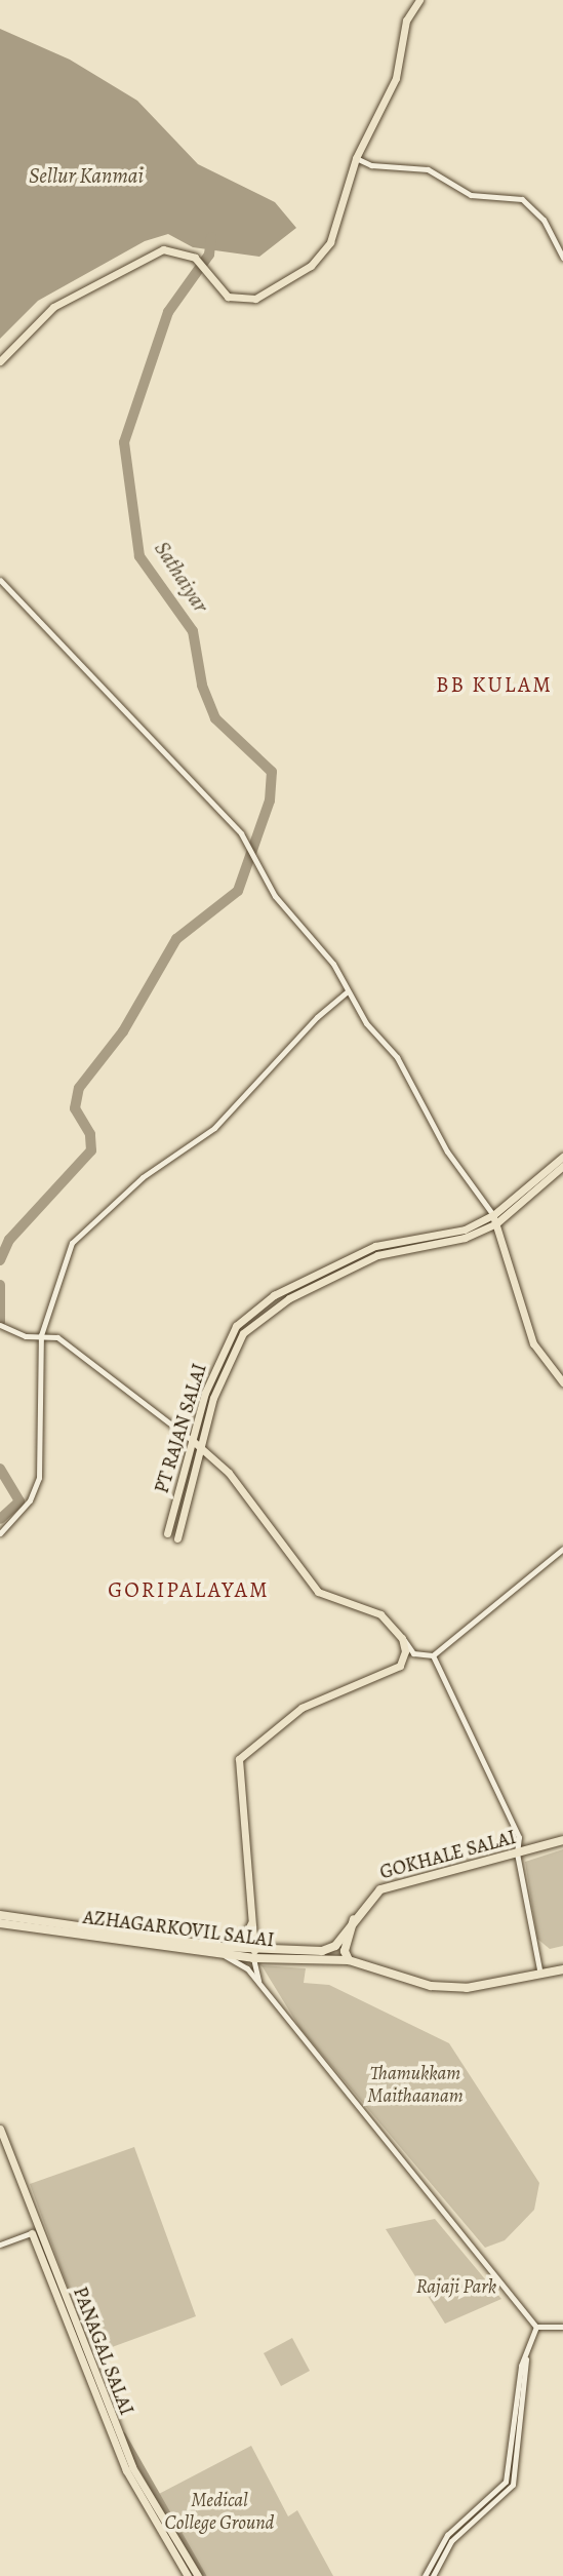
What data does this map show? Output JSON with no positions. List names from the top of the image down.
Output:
{
  "streets": {
    "highway": ["GOKHALE SALAI", "AZHAGARKOVIL SALAI"],
    "main road": ["PT RAJAN SALAI", "PANAGAL SALAI"]
  },
  "crossings": [
    ["GOKHALE SALAI", "AZHAGARKOVIL SALAI"]
  ],
  "districts": ["BB KULAM", "GORIPALAYAM"],
  "water": ["Sellur Kanmai", "Sathaiyar"],
  "parks": ["Thamukkam Maithaanam", "Rajaji Park", "Medical College Ground"]
}
